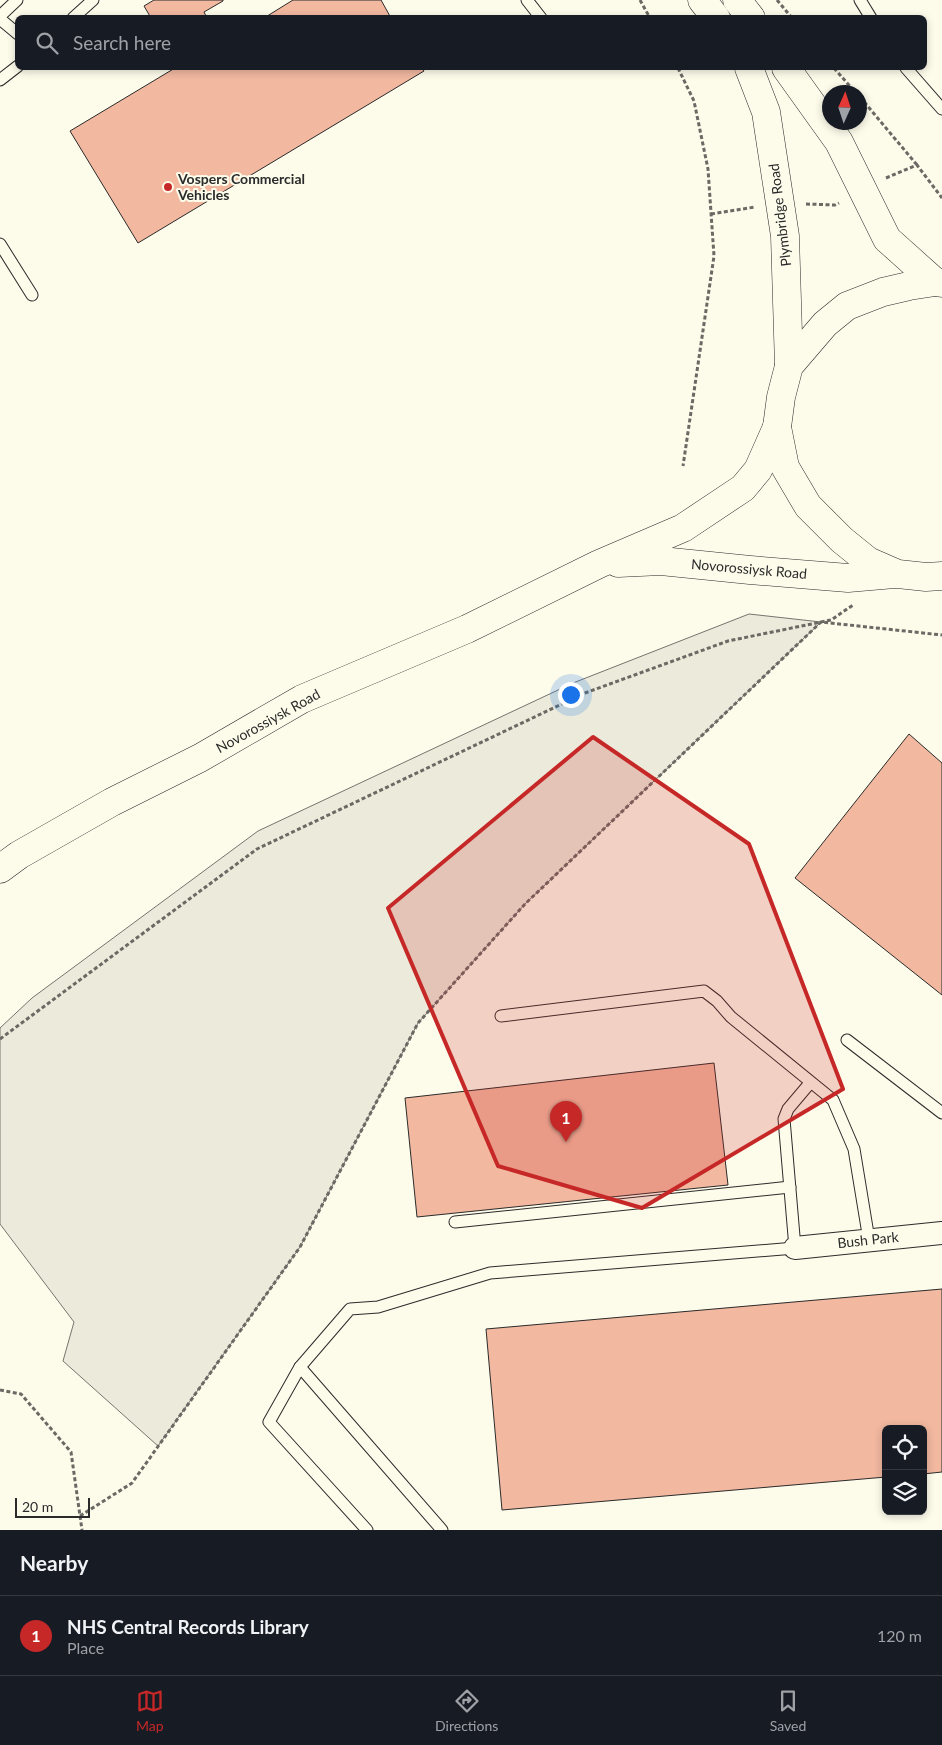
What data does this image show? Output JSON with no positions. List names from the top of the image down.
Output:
{
  "streets": {
    "main road": ["Plymbridge Road", "Novorossiysk Road"],
    "street": ["Bush Park"]
  },
  "places": ["Vospers Commercial Vehicles"],
  "scale_bar": "20 m",
  "north": "top",
  "page": {
    "search": "Search here",
    "pins": "1",
    "scale": "20 m",
    "heading": "Nearby",
    "list": [
      {
        "mark": "1",
        "name": "NHS Central Records Library",
        "note": "Place",
        "value": "120 m"
      }
    ],
    "nav": ["Map", "Directions", "Saved"]
  }
}
